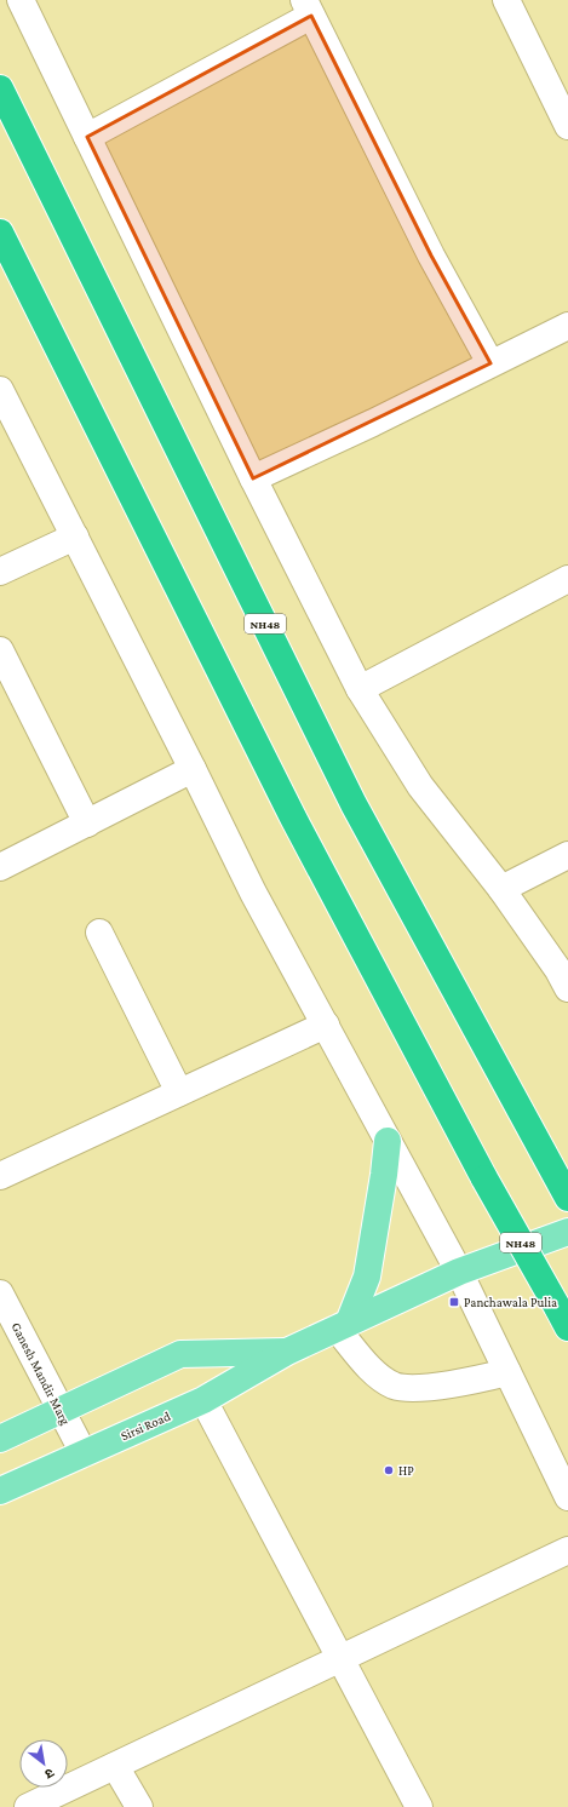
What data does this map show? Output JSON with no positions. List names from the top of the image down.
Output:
{
  "streets": {
    "highway": ["NH48"],
    "main road": ["Sirsi Road"],
    "street": ["Ganesh Mandir Marg"]
  },
  "crossings": [
    ["Ganesh Mandir Marg", "Sirsi Road"]
  ],
  "places": {
    "transit": ["Panchawala Pulia"],
    "other": ["HP"]
  },
  "north": "bottom right"
}
